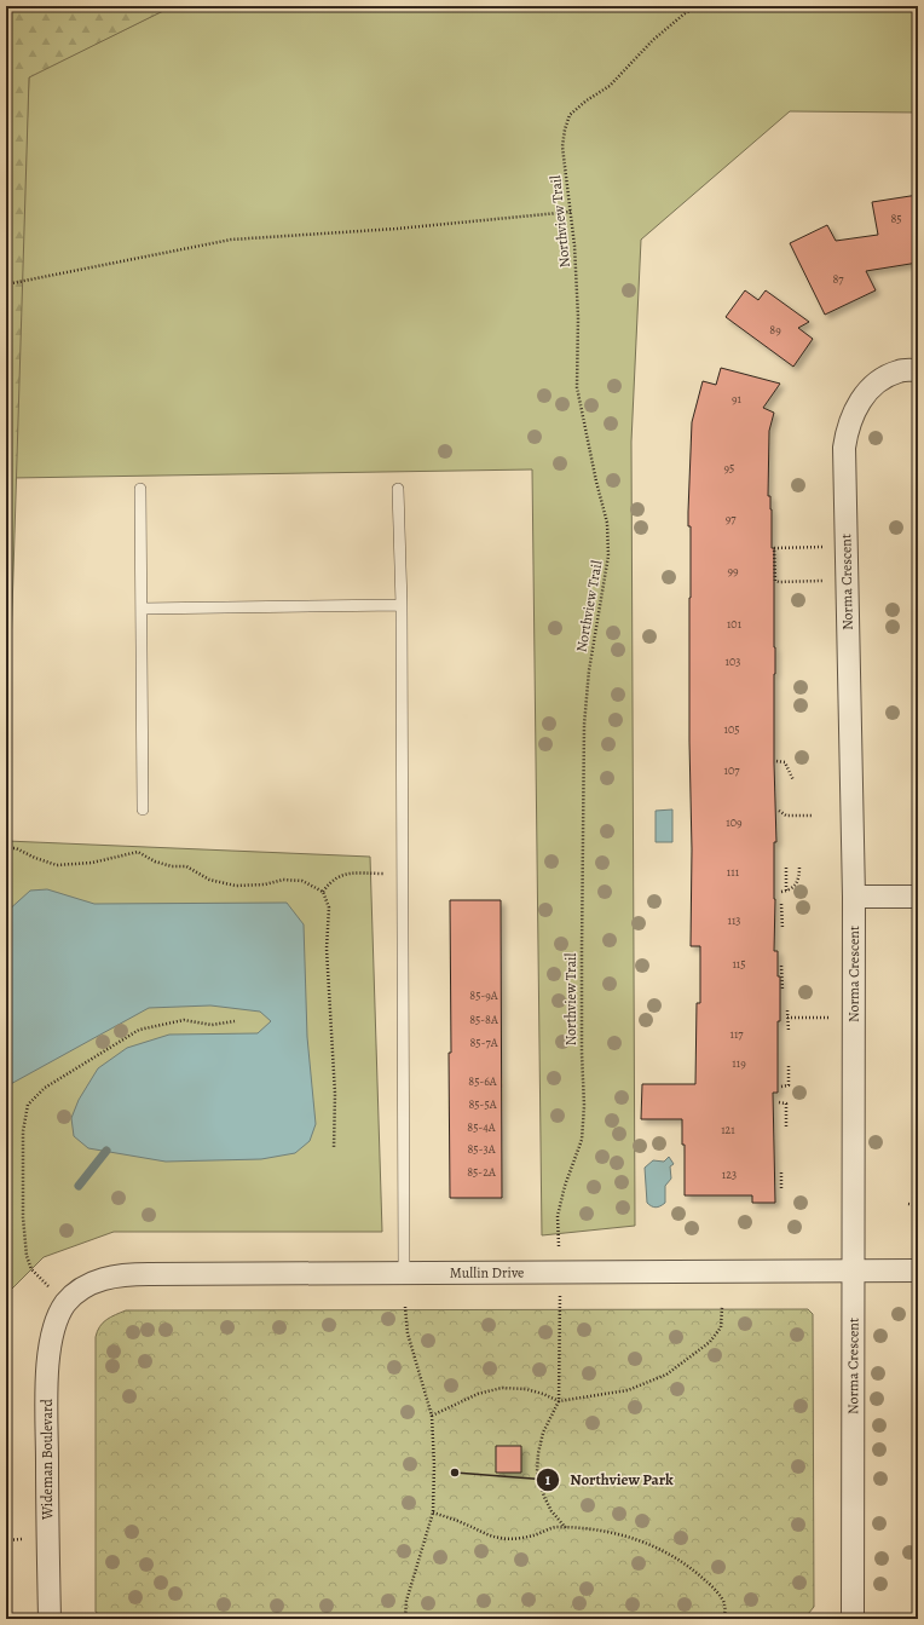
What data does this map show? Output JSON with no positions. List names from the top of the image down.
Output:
{
  "streets": {
    "street": ["Norma Crescent", "Mullin Drive", "Wideman Boulevard"],
    "path": ["Northview Trail"]
  },
  "crossings": [
    ["Northview Trail", "Mullin Drive"],
    ["Norma Crescent", "Mullin Drive"],
    ["Mullin Drive", "Wideman Boulevard"]
  ],
  "places": ["Northview Park"],
  "house_numbers": [
    "85",
    "87",
    "89",
    "91",
    "95",
    "97",
    "99",
    "101",
    "103",
    "105",
    "107",
    "109",
    "111",
    "113",
    "115",
    "85-9A",
    "85-8A",
    "117",
    "85-7A",
    "119",
    "85-6A",
    "85-5A",
    "85-4A",
    "121",
    "85-3A",
    "85-2A",
    "123"
  ]
}
